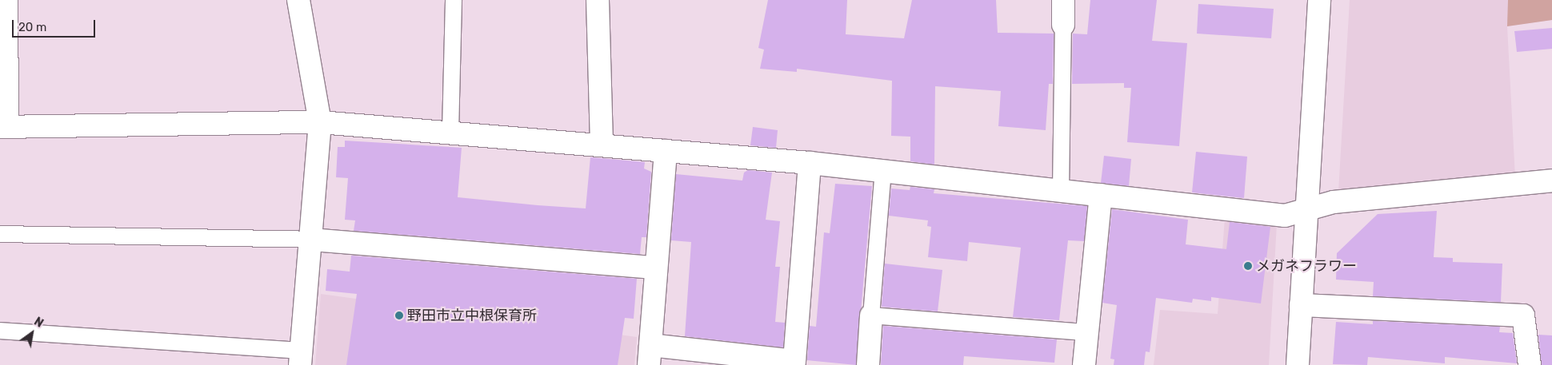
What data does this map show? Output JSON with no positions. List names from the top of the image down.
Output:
{
  "places": ["メガネフラワー", "野田市立中根保育所"],
  "scale_bar": "20 m",
  "north": "top right"
}
